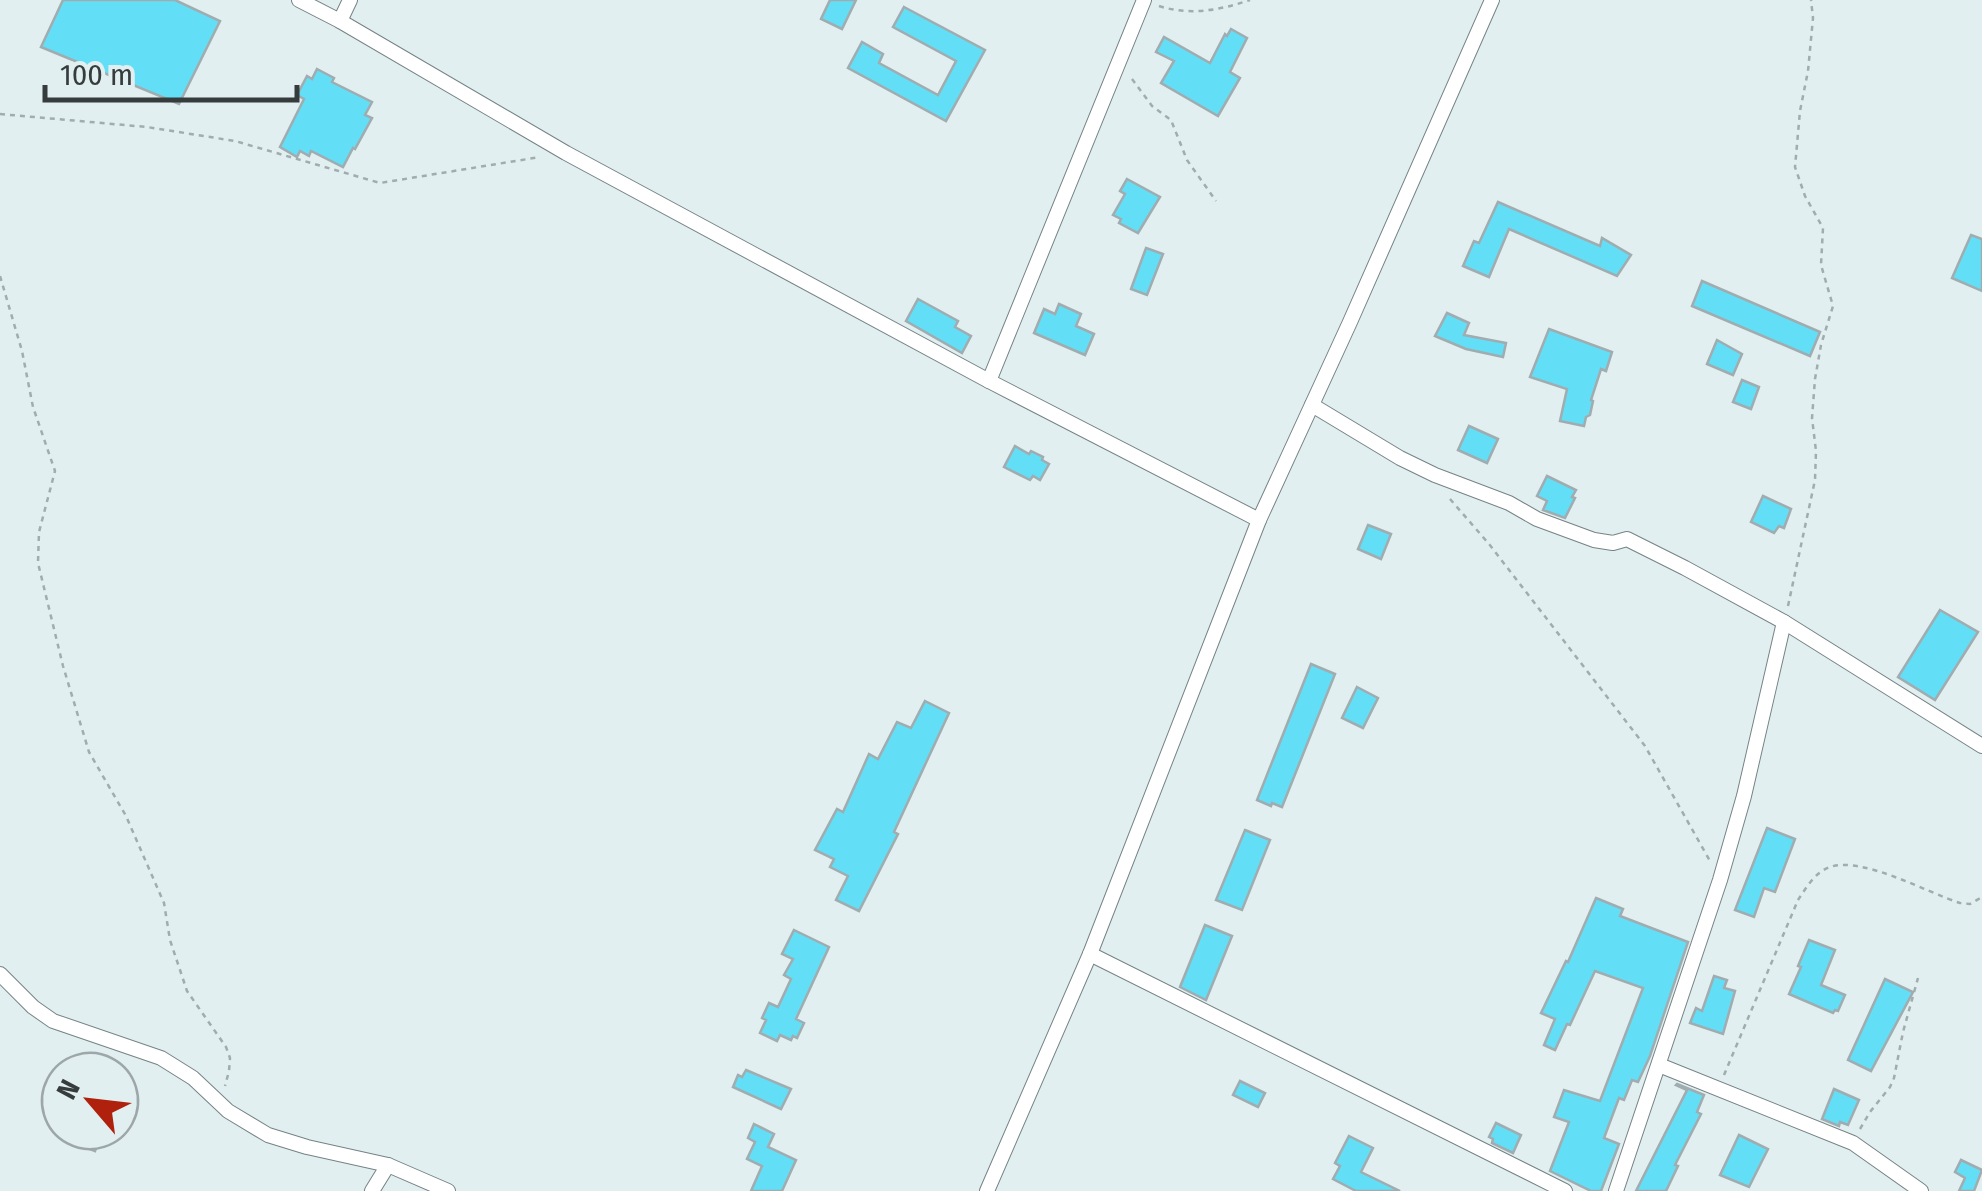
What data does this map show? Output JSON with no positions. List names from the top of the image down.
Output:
{
  "scale_bar": "100 m",
  "north": "top left"
}
